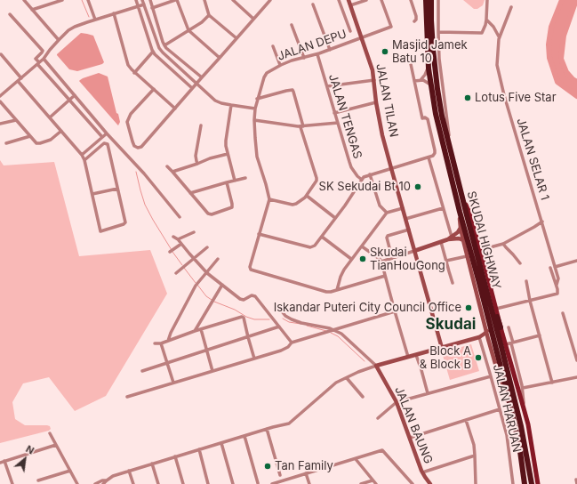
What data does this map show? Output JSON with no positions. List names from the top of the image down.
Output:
{
  "streets": {
    "highway": ["SKUDAI HIGHWAY"],
    "street": [
      "JALAN DEPU",
      "JALAN TILAN",
      "JALAN TENGAS",
      "JALAN SELAR 1",
      "JALAN HARUAN",
      "JALAN BAUNG"
    ]
  },
  "crossings": [
    ["JALAN DEPU", "JALAN TILAN"],
    ["JALAN DEPU", "JALAN TENGAS"]
  ],
  "districts": ["Skudai"],
  "places": [
    "Masjid Jamek Batu 10",
    "Lotus Five Star",
    "SK Sekudai Bt 10",
    "Skudai TianHouGong",
    "Iskandar Puteri City Council Office",
    "Block A & Block B",
    "Tan Family"
  ],
  "north": "top right"
}
